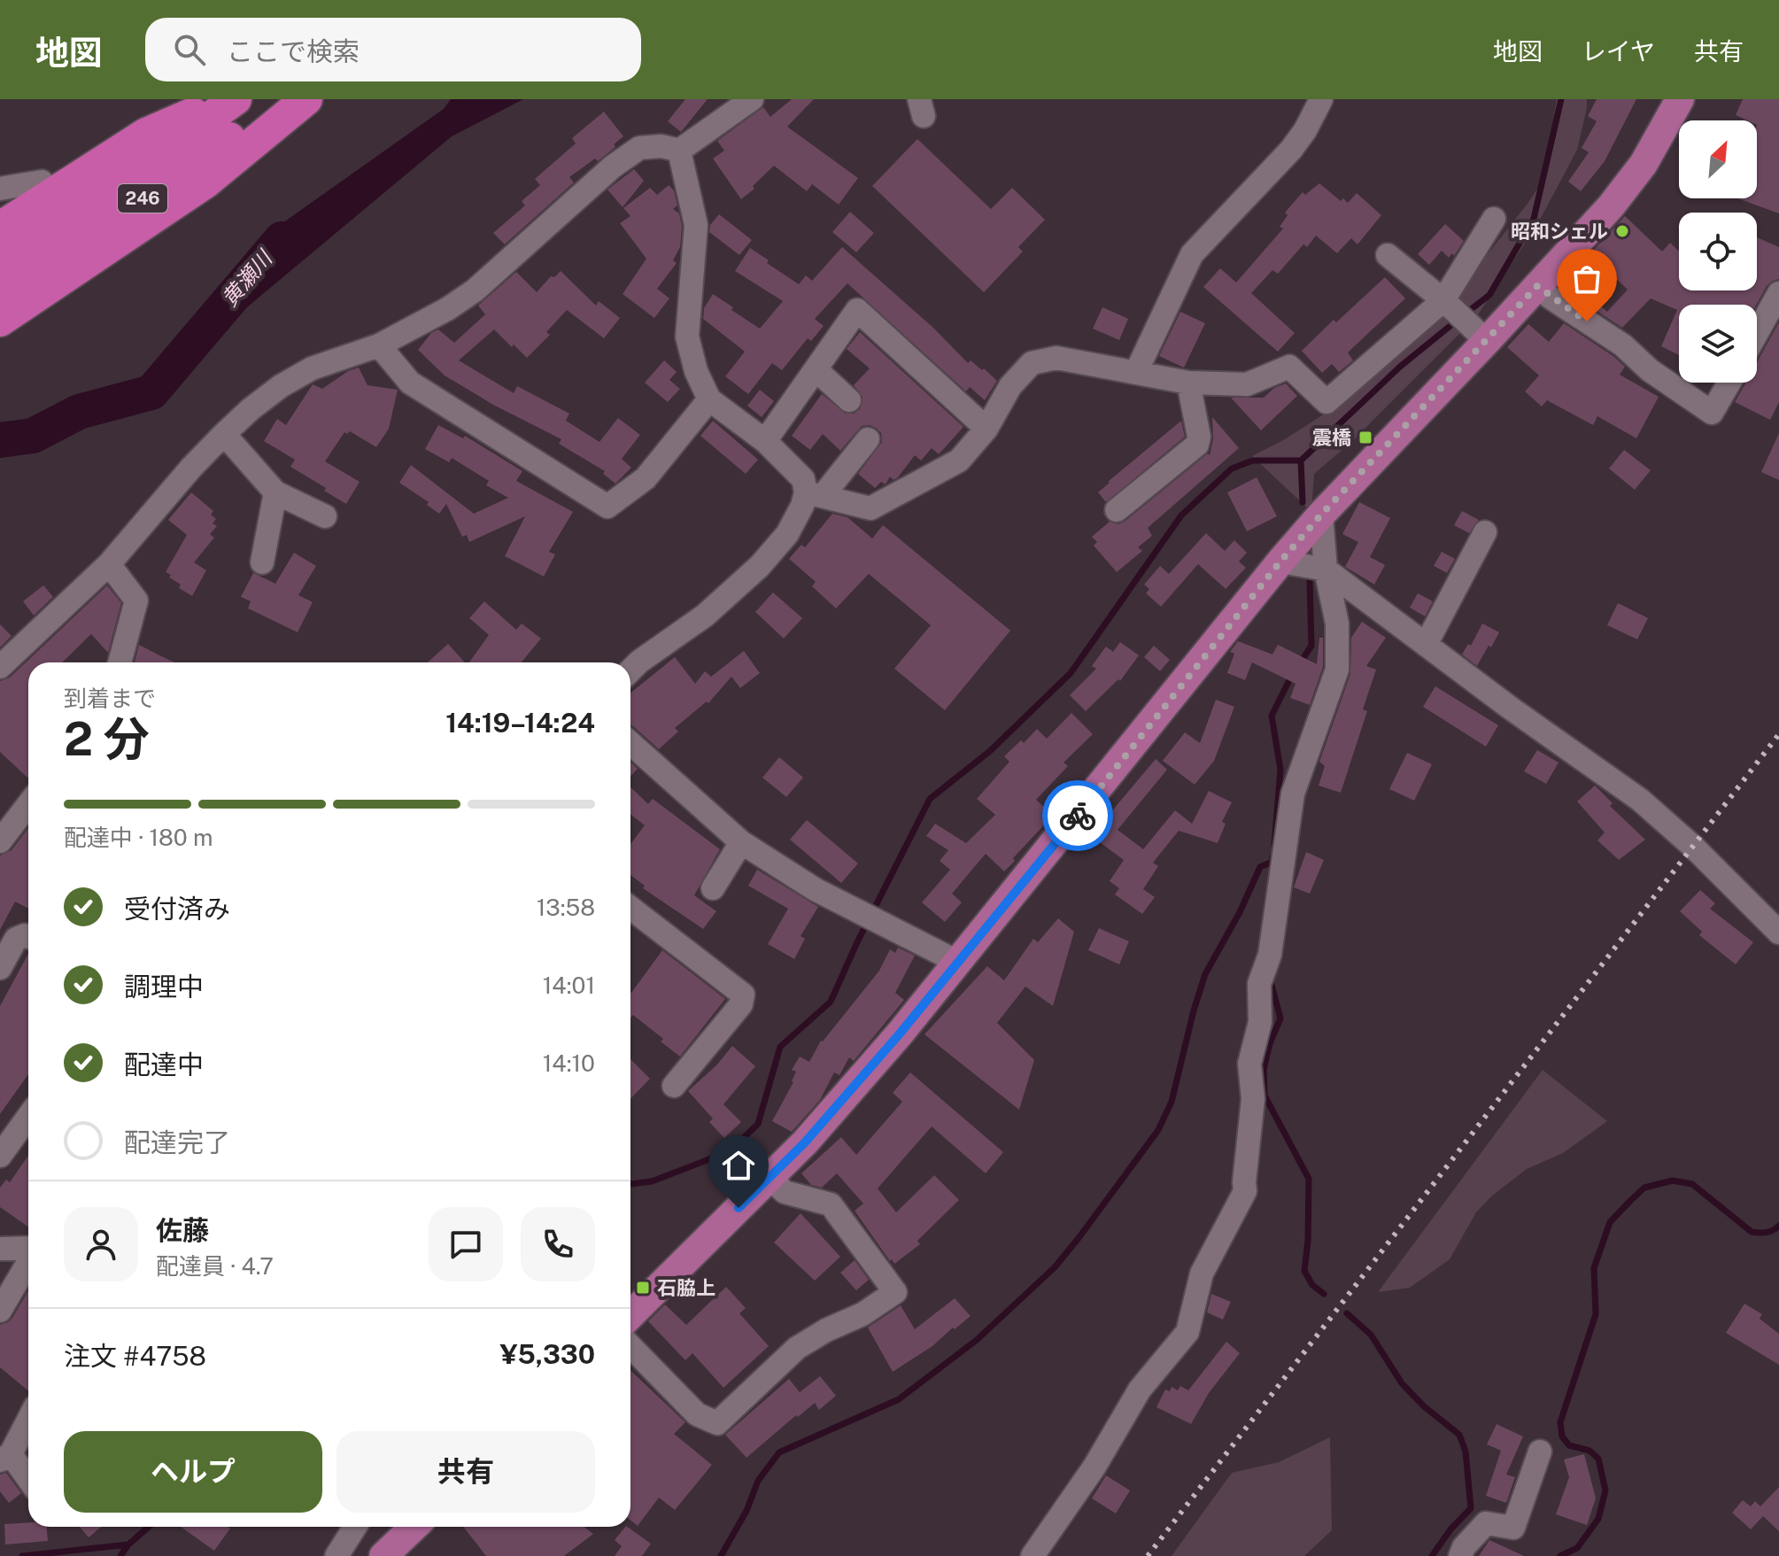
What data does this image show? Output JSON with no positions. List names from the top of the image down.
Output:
{
  "streets": {
    "highway": ["246"]
  },
  "water": ["黄瀬川"],
  "places": {
    "other": ["昭和シェル"],
    "transit": ["震橋", "石脇上"]
  },
  "north": "top right",
  "page": {
    "header": "地図",
    "search": "ここで検索",
    "nav": ["地図", "レイヤ", "共有"],
    "heading": ["2 分", "到着まで", "14:19–14:24"],
    "panel": [
      "佐藤",
      "配達員 · 4.7",
      "注文 #4758",
      "¥5,330"
    ],
    "bar": "配達中 · 180 m",
    "list": [
      ["受付済み", "13:58"],
      ["調理中", "14:01"],
      ["配達中", "14:10"],
      "配達完了"
    ],
    "buttons": ["ヘルプ", "共有"]
  }
}
